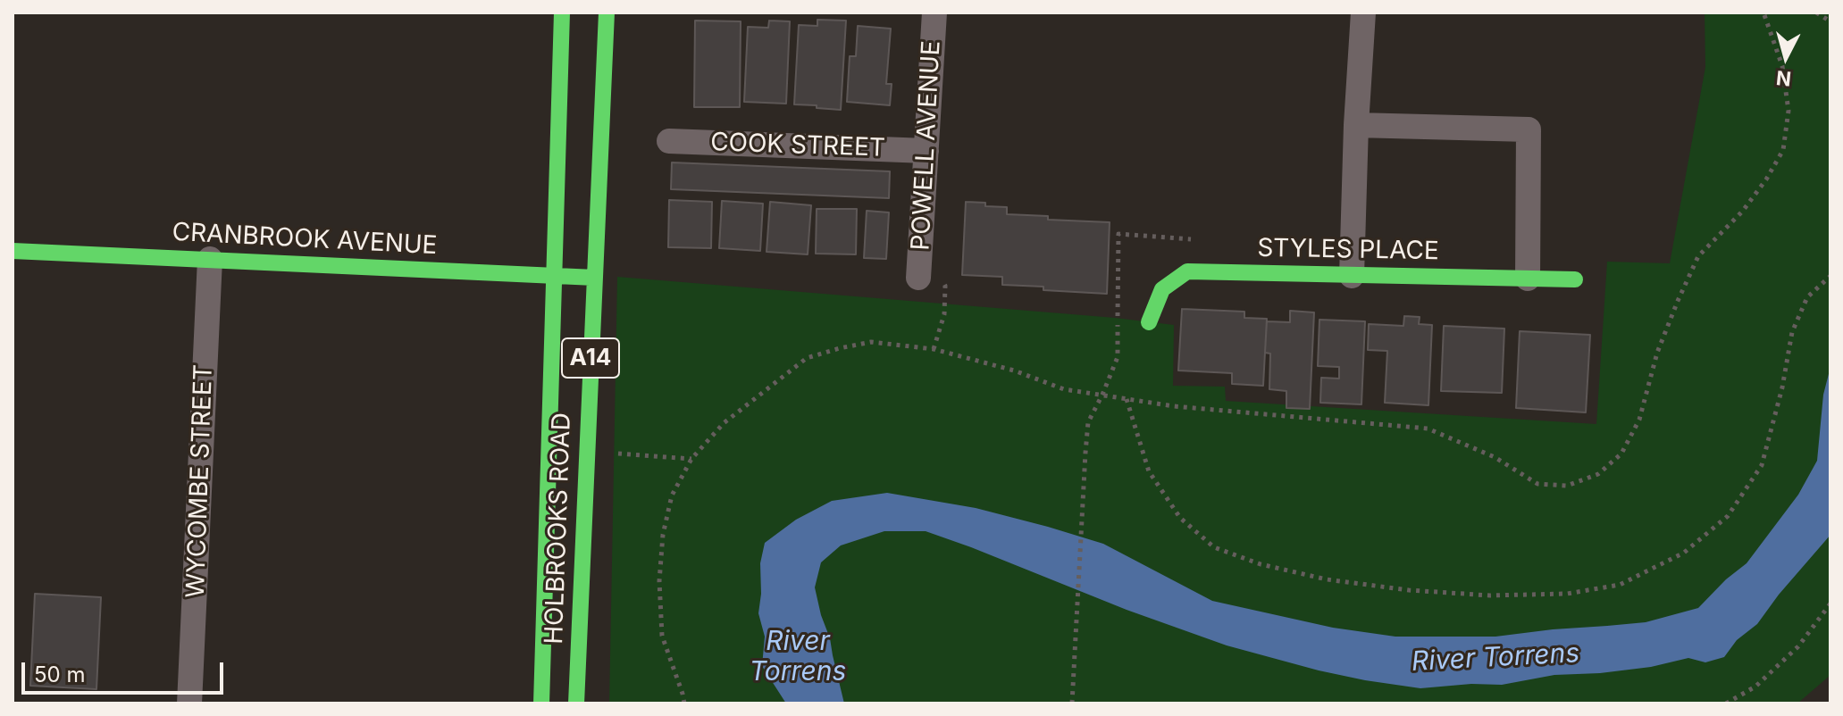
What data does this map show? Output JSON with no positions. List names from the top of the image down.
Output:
{
  "streets": {
    "main road": [
      "CRANBROOK AVENUE",
      "STYLES PLACE",
      "A14",
      "HOLBROOKS ROAD"
    ],
    "street": ["COOK STREET", "POWELL AVENUE", "WYCOMBE STREET"]
  },
  "crossings": [
    ["COOK STREET", "POWELL AVENUE"],
    ["CRANBROOK AVENUE", "WYCOMBE STREET"],
    ["CRANBROOK AVENUE", "HOLBROOKS ROAD"]
  ],
  "water": ["River Torrens"],
  "scale_bar": "50 m",
  "north": "bottom"
}
